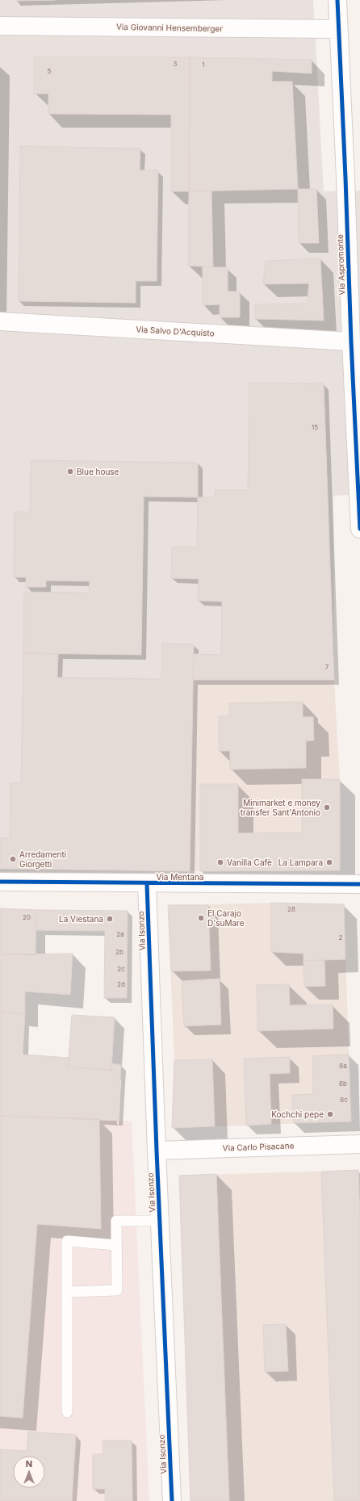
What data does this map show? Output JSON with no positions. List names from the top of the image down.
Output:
{
  "streets": {
    "street": [
      "Via Giovanni Hensemberger",
      "Via Aspromonte",
      "Via Salvo D'Acquisto",
      "Via Mentana",
      "Via Isonzo",
      "Via Carlo Pisacane"
    ]
  },
  "crossings": [
    ["Via Giovanni Hensemberger", "Via Aspromonte"],
    ["Via Aspromonte", "Via Salvo D'Acquisto"],
    ["Via Mentana", "Via Isonzo"],
    ["Via Isonzo", "Via Carlo Pisacane"]
  ],
  "places": [
    "Blue house",
    "Minimarket e money transfer Sant'Antonio",
    "Arredamenti Giorgetti",
    "Vanilla Cafè",
    "La Lampara",
    "El Carajo D'suMare",
    "La Viestana",
    "Kochchi pepe"
  ],
  "house_numbers": [
    "3",
    "1",
    "5",
    "15",
    "7",
    "28",
    "20",
    "2a",
    "2",
    "2b",
    "2c",
    "2d",
    "6a",
    "6b",
    "6c"
  ],
  "north": "top"
}
